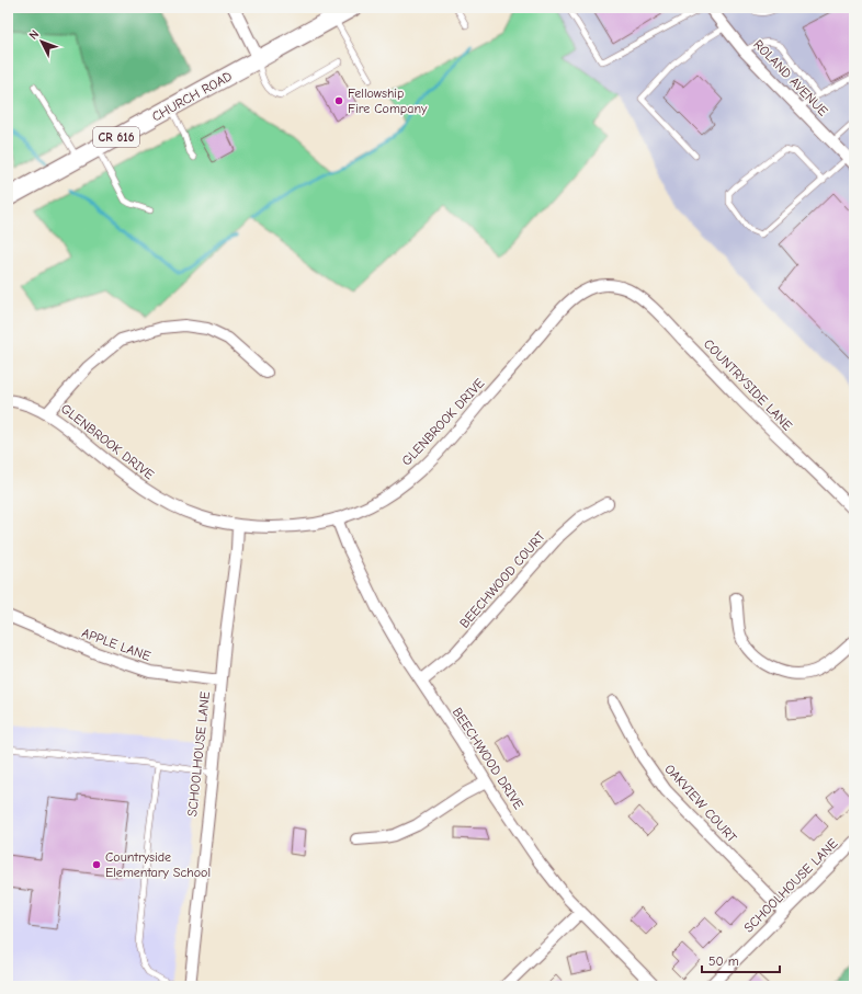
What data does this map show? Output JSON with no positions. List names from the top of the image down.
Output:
{
  "streets": {
    "main road": ["CHURCH ROAD", "CR 616"],
    "street": [
      "ROLAND AVENUE",
      "COUNTRYSIDE LANE",
      "GLENBROOK DRIVE",
      "BEECHWOOD COURT",
      "APPLE LANE",
      "SCHOOLHOUSE LANE",
      "BEECHWOOD DRIVE",
      "OAKVIEW COURT"
    ]
  },
  "crossings": [
    ["COUNTRYSIDE LANE", "GLENBROOK DRIVE"],
    ["GLENBROOK DRIVE", "SCHOOLHOUSE LANE"],
    ["GLENBROOK DRIVE", "BEECHWOOD DRIVE"],
    ["BEECHWOOD COURT", "BEECHWOOD DRIVE"],
    ["APPLE LANE", "SCHOOLHOUSE LANE"],
    ["SCHOOLHOUSE LANE", "OAKVIEW COURT"]
  ],
  "places": ["Fellowship Fire Company", "Countryside Elementary School"],
  "scale_bar": "50 m",
  "north": "top left"
}
